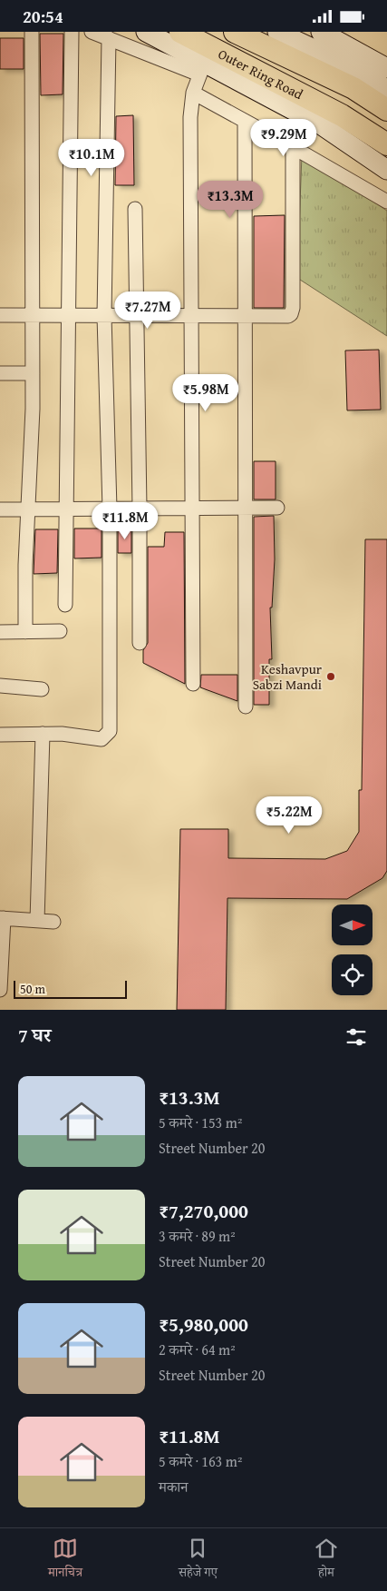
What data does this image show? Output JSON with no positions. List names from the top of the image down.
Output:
{
  "streets": {
    "main road": ["Outer Ring Road"]
  },
  "places": ["Keshavpur Sabzi Mandi"],
  "scale_bar": "50 m",
  "north": "right",
  "page": {
    "status": "20:54",
    "price": [
      "₹9.29M",
      "₹10.1M",
      "₹13.3M",
      "₹7.27M",
      "₹5.98M",
      "₹11.8M",
      "₹5.22M"
    ],
    "scale": "50 m",
    "heading": "7 घर",
    "list": [
      {
        "name": "₹13.3M",
        "note": "5 कमरे · 153 m² · Street Number 20"
      },
      {
        "name": "₹7,270,000",
        "note": "3 कमरे · 89 m² · Street Number 20"
      },
      {
        "name": "₹5,980,000",
        "note": "2 कमरे · 64 m² · Street Number 20"
      },
      {
        "name": "₹11.8M",
        "note": "5 कमरे · 163 m² · मकान"
      }
    ],
    "tabs": ["मानचित्र", "सहेजे गए", "होम"]
  }
}
